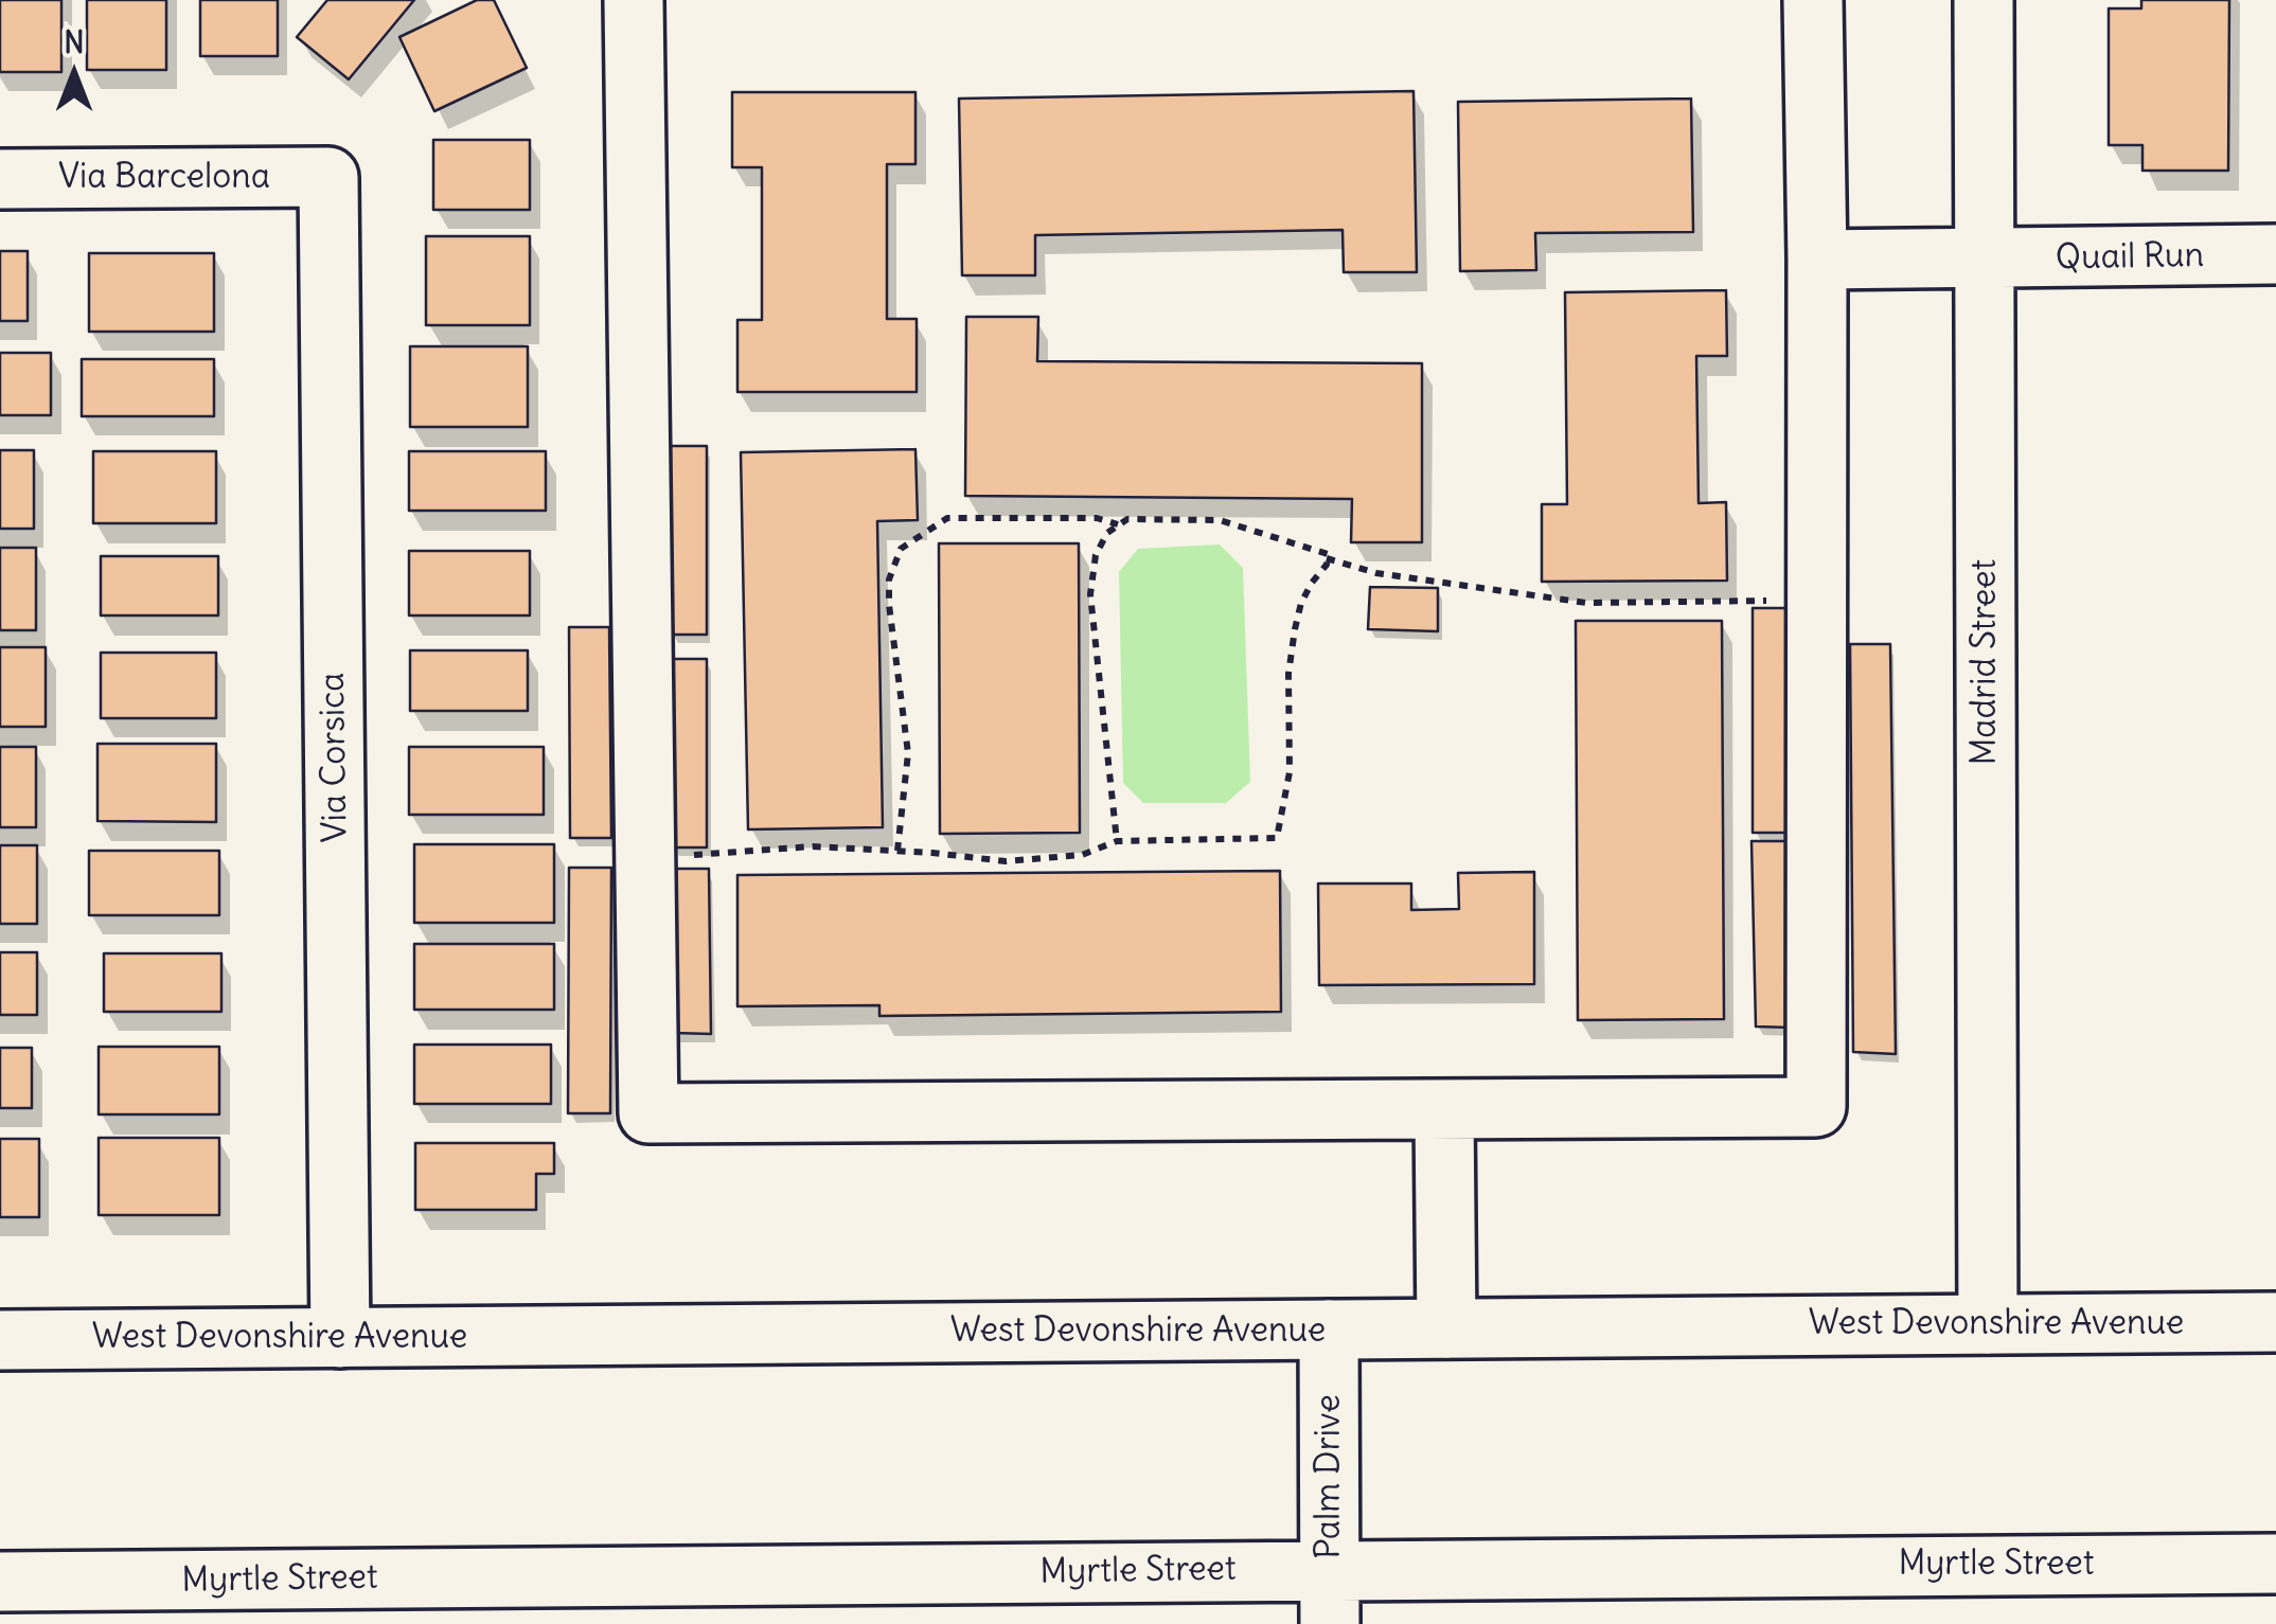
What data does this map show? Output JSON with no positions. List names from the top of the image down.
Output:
{
  "streets": {
    "street": [
      "Via Barcelona",
      "Quail Run",
      "Madrid Street",
      "Via Corsica",
      "West Devonshire Avenue",
      "Palm Drive",
      "Myrtle Street"
    ]
  },
  "crossings": [
    ["Via Barcelona", "Via Corsica"],
    ["Quail Run", "Madrid Street"],
    ["Madrid Street", "West Devonshire Avenue"],
    ["Via Corsica", "West Devonshire Avenue"],
    ["West Devonshire Avenue", "Palm Drive"],
    ["Palm Drive", "Myrtle Street"]
  ],
  "north": "top"
}
